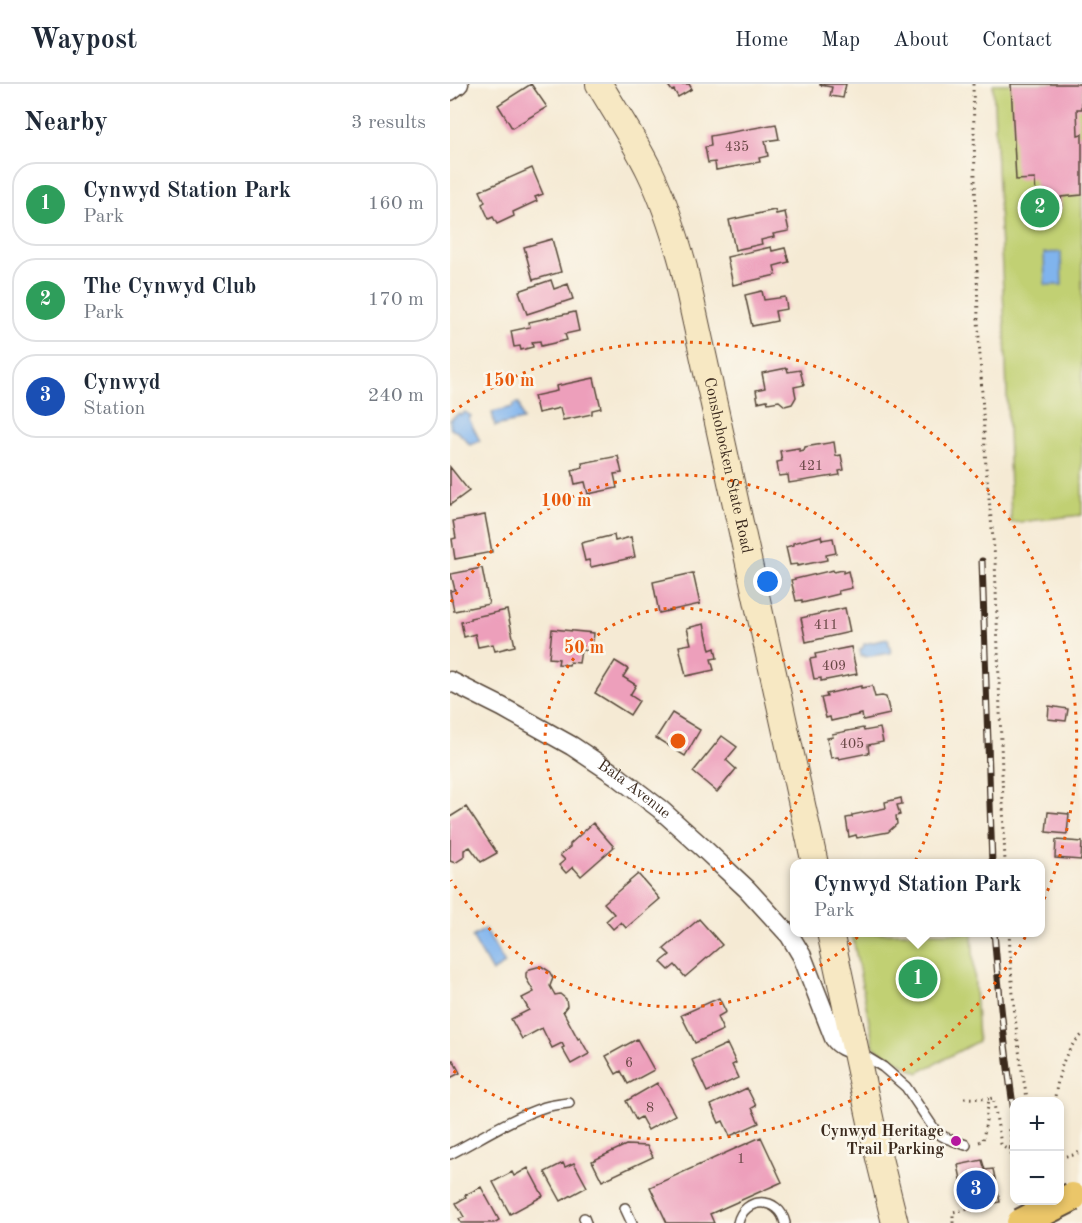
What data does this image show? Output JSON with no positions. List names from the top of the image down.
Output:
{
  "streets": {
    "main road": ["Conshohocken State Road"],
    "street": ["Bala Avenue"]
  },
  "places": ["Cynwyd Heritage Trail Parking"],
  "house_numbers": [
    "435",
    "421",
    "411",
    "409",
    "405",
    "6",
    "8",
    "1"
  ],
  "page": {
    "header": "Waypost",
    "nav": [
      "Home",
      "Map",
      "About",
      "Contact"
    ],
    "heading": ["Nearby", "3 results"],
    "list": [
      {
        "mark": "1",
        "name": "Cynwyd Station Park",
        "note": "Park",
        "value": "160 m"
      },
      {
        "mark": "2",
        "name": "The Cynwyd Club",
        "note": "Park",
        "value": "170 m"
      },
      {
        "mark": "3",
        "name": "Cynwyd",
        "note": "Station",
        "value": "240 m"
      }
    ],
    "pins": ["2", "1", "3"],
    "popup": ["Cynwyd Station Park", "Park"],
    "map_buttons": ["+", "−"]
  },
  "rings": ["150 m", "100 m", "50 m"]
}
